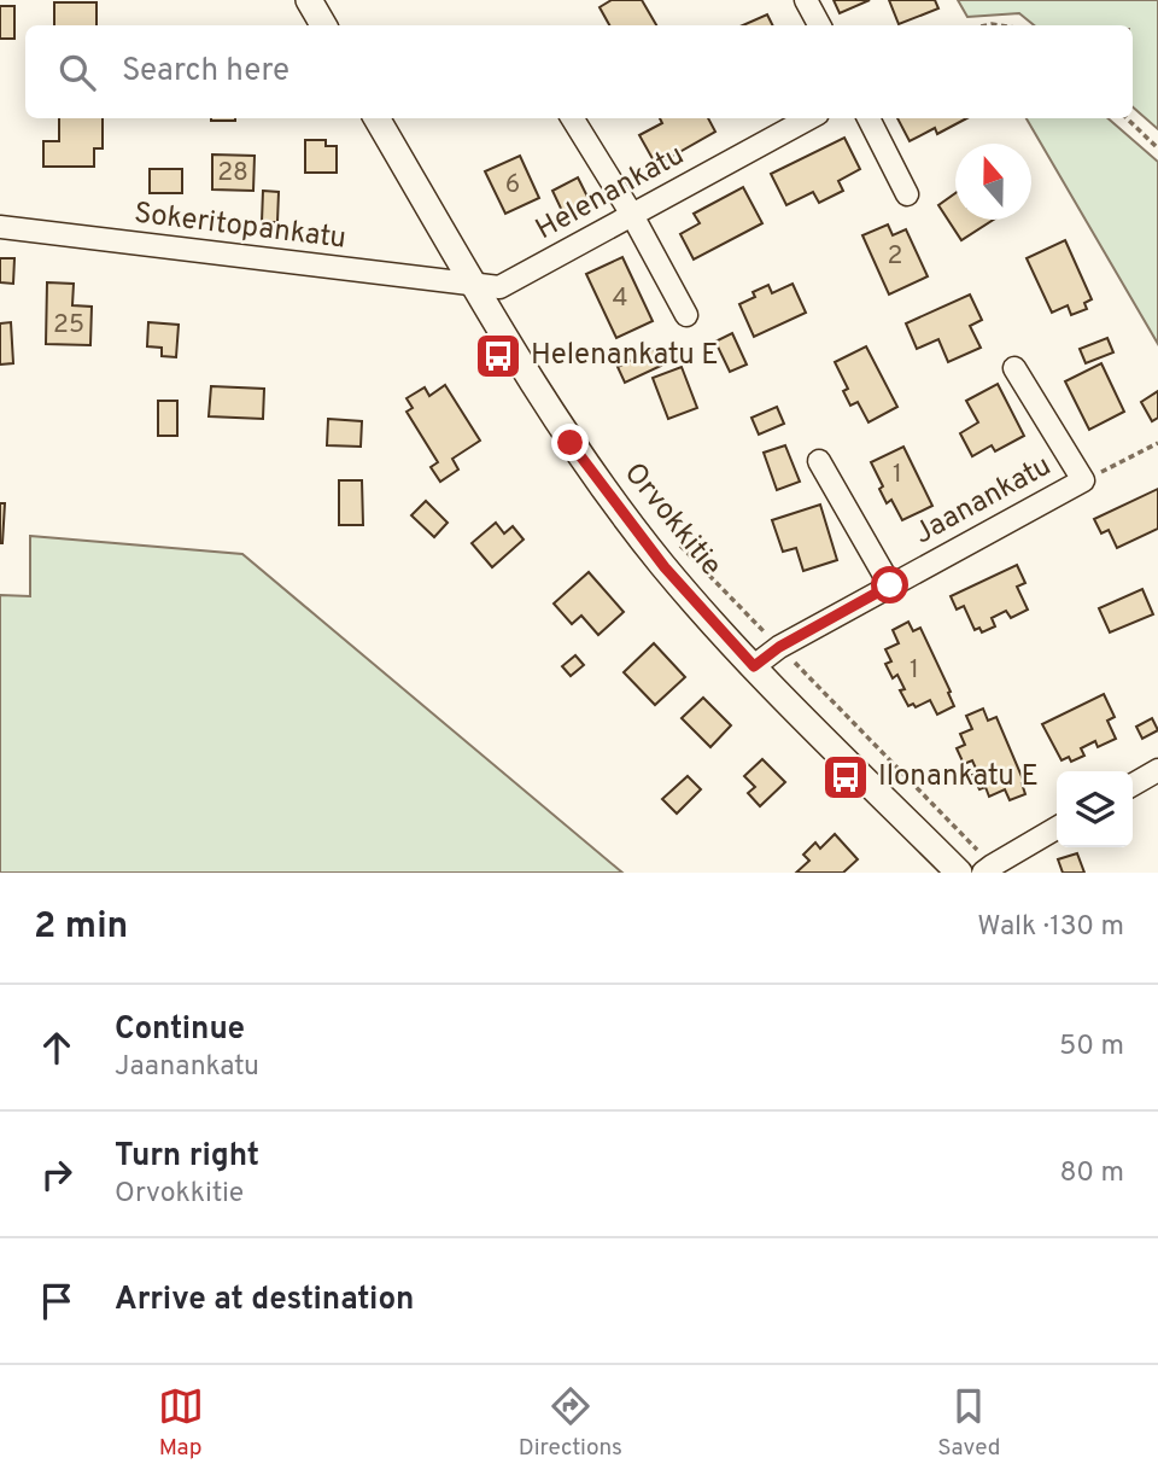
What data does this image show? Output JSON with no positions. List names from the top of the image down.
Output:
{
  "streets": {
    "street": [
      "Helenankatu",
      "Sokeritopankatu",
      "Jaanankatu",
      "Orvokkitie"
    ]
  },
  "crossings": [
    ["Helenankatu", "Sokeritopankatu"],
    ["Helenankatu", "Orvokkitie"],
    ["Sokeritopankatu", "Orvokkitie"],
    ["Jaanankatu", "Orvokkitie"]
  ],
  "places": {
    "bus stop": ["Helenankatu E", "Ilonankatu E"]
  },
  "house_numbers": [
    "28",
    "6",
    "2",
    "4",
    "25",
    "1",
    "1"
  ],
  "north": "top",
  "page": {
    "search": "Search here",
    "heading": ["2 min", "Walk · 130 m"],
    "list": [
      ["Continue", "Jaanankatu", "50 m"],
      ["Turn right", "Orvokkitie", "80 m"],
      "Arrive at destination"
    ],
    "nav": ["Map", "Directions", "Saved"]
  }
}
